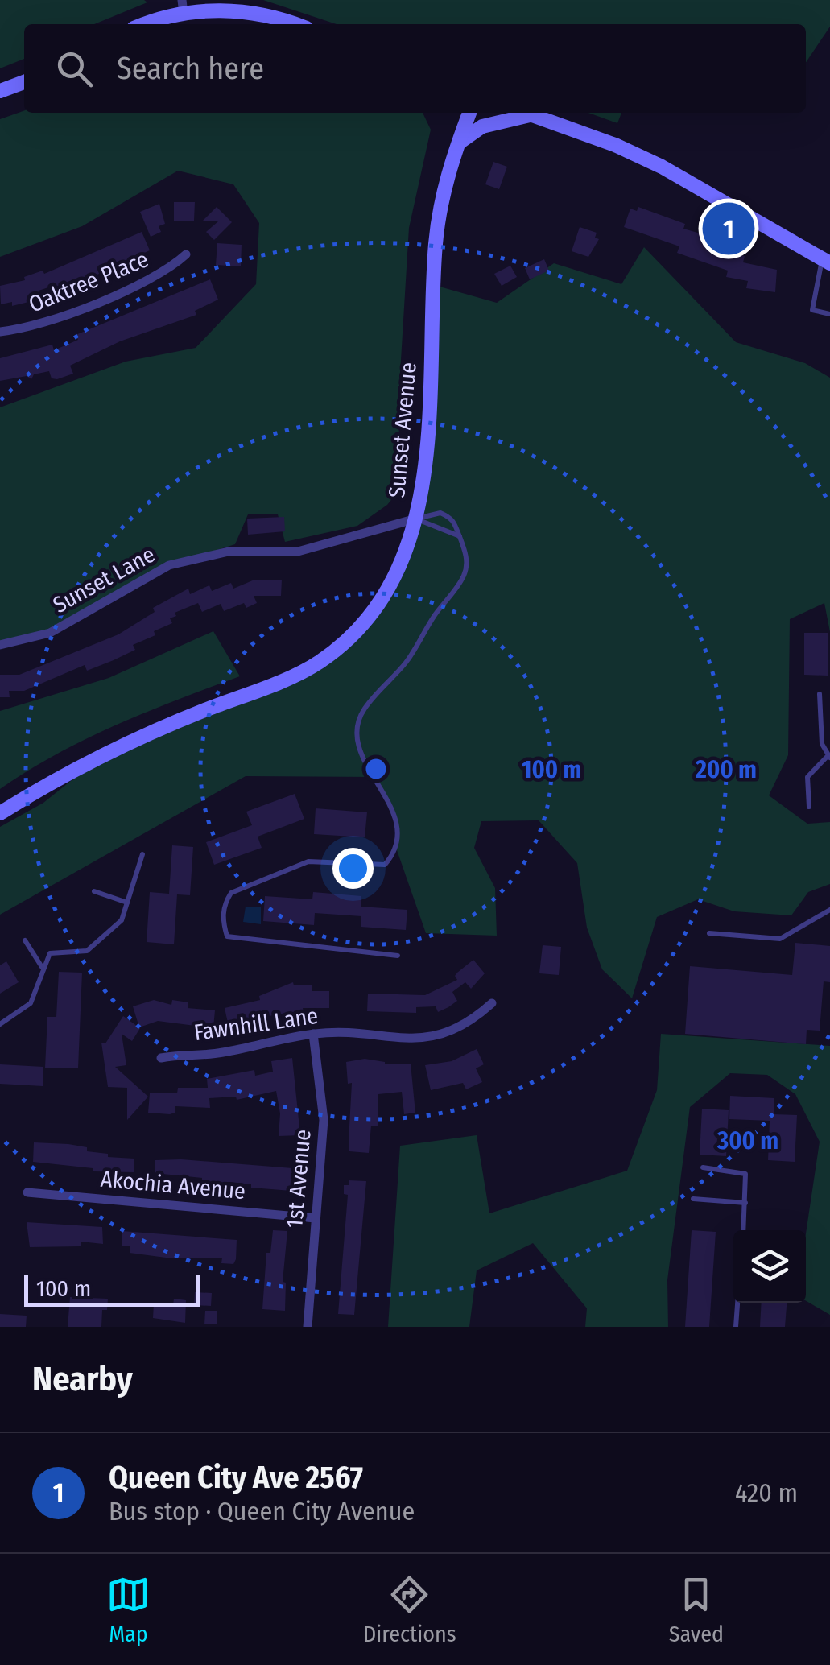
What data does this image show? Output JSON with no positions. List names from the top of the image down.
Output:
{
  "streets": {
    "street": [
      "Oaktree Place",
      "Sunset Avenue",
      "Sunset Lane",
      "Fawnhill Lane",
      "1st Avenue",
      "Akochia Avenue"
    ]
  },
  "crossings": [
    ["Sunset Avenue", "Sunset Lane"],
    ["Fawnhill Lane", "1st Avenue"],
    ["1st Avenue", "Akochia Avenue"]
  ],
  "scale_bar": "100 m",
  "page": {
    "search": "Search here",
    "pins": "1",
    "scale": "100 m",
    "heading": "Nearby",
    "list": [
      {
        "mark": "1",
        "name": "Queen City Ave 2567",
        "note": "Bus stop · Queen City Avenue",
        "value": "420 m"
      }
    ],
    "nav": ["Map", "Directions", "Saved"]
  },
  "rings": ["100 m", "200 m", "300 m"]
}
